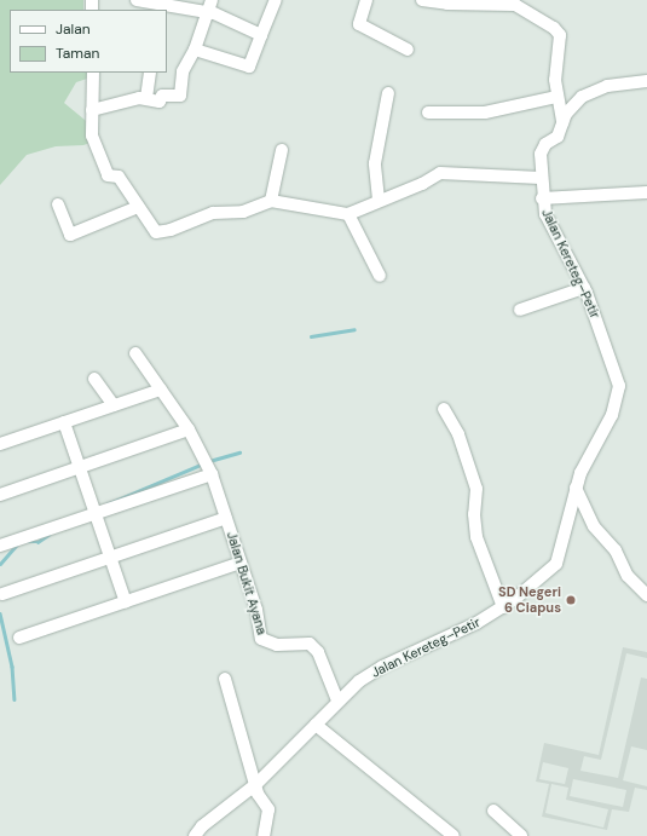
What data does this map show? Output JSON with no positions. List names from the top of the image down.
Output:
{
  "streets": {
    "street": ["Jalan Kereteg–Petir", "Jalan Bukit Ayana"]
  },
  "crossings": [
    ["Jalan Kereteg–Petir", "Jalan Bukit Ayana"]
  ],
  "places": ["SD Negeri 6 Ciapus"],
  "legend": ["Jalan", "Taman"]
}
